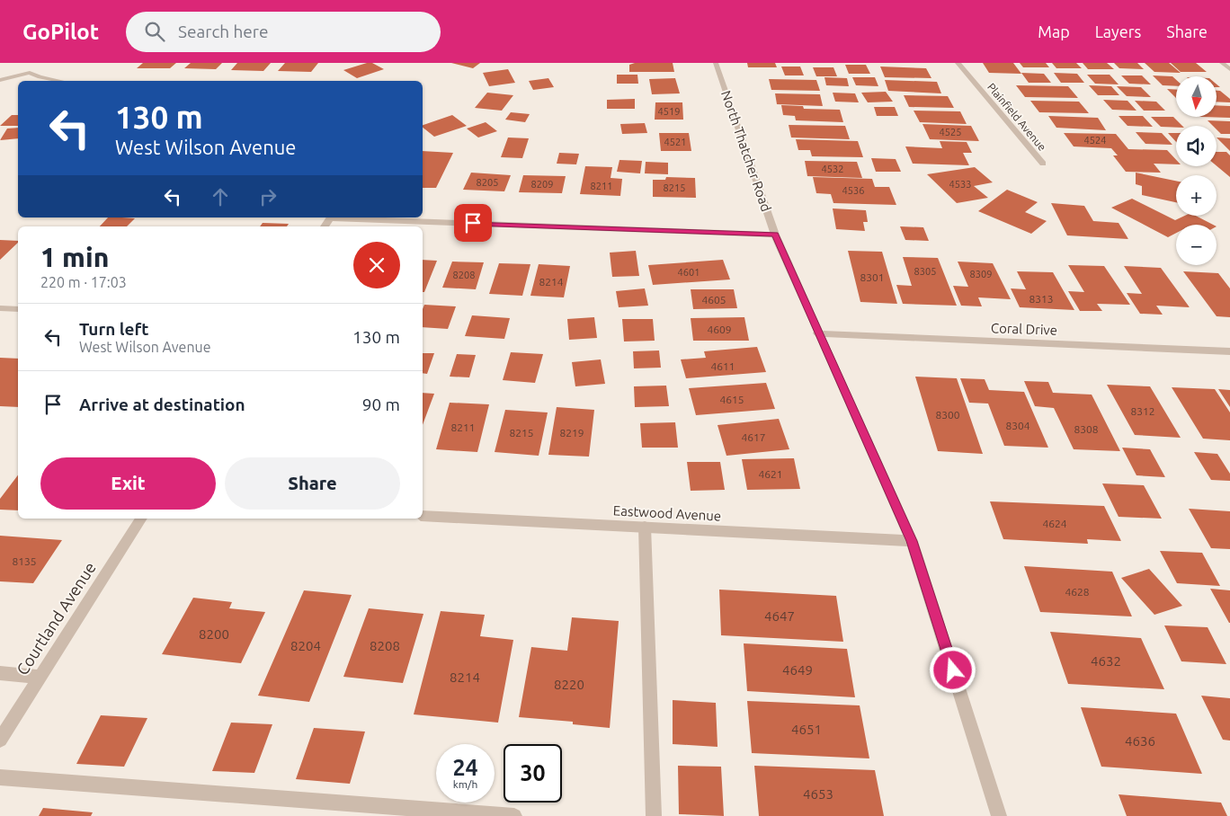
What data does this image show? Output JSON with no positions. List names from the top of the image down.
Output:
{
  "streets": {
    "street": [
      "Plainfield Avenue",
      "North Thatcher Road",
      "Coral Drive",
      "Eastwood Avenue",
      "Courtland Avenue"
    ]
  },
  "crossings": [
    ["North Thatcher Road", "Coral Drive"],
    ["North Thatcher Road", "Eastwood Avenue"]
  ],
  "house_numbers": [
    "4519",
    "4525",
    "4524",
    "4521",
    "4532",
    "8205",
    "8209",
    "4533",
    "8211",
    "8215",
    "4536",
    "8305",
    "4601",
    "8309",
    "8208",
    "8301",
    "8214",
    "8313",
    "4605",
    "4609",
    "4611",
    "4615",
    "8312",
    "8300",
    "8304",
    "8211",
    "8308",
    "8215",
    "8219",
    "4617",
    "4621",
    "4624",
    "8135",
    "4628",
    "4647",
    "8200",
    "8204",
    "8208",
    "4632",
    "4649",
    "8214",
    "8220",
    "4651",
    "4636",
    "4653"
  ],
  "north": "bottom",
  "page": {
    "header": "GoPilot",
    "search": "Search here",
    "nav": ["Map", "Layers", "Share"],
    "map_buttons": ["+", "−"],
    "turn": ["130 m", "West Wilson Avenue"],
    "heading": ["1 min", "220 m · 17:03"],
    "list": [
      {
        "name": "Turn left",
        "note": "West Wilson Avenue",
        "value": "130 m"
      },
      {
        "name": "Arrive at destination",
        "value": "90 m"
      }
    ],
    "buttons": ["Exit", "Share"],
    "speed": "24 km/h",
    "limit": "30"
  }
}
